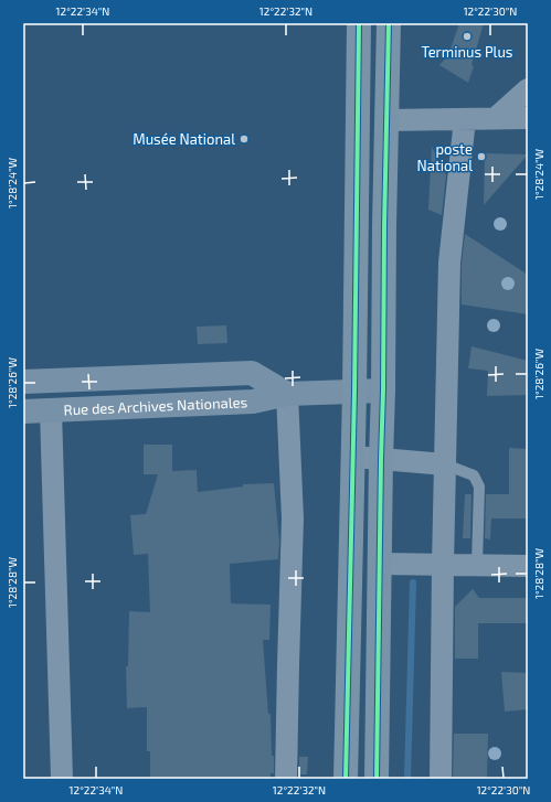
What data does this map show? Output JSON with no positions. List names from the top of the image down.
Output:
{
  "streets": {
    "street": ["Rue des Archives Nationales"]
  },
  "places": ["Terminus Plus", "Musée National", "poste National"],
  "coordinates": [
    "12°22'34\"N",
    "12°22'32\"N",
    "12°22'30\"N",
    "1°28'24\"W",
    "1°28'26\"W",
    "1°28'28\"W"
  ]
}
